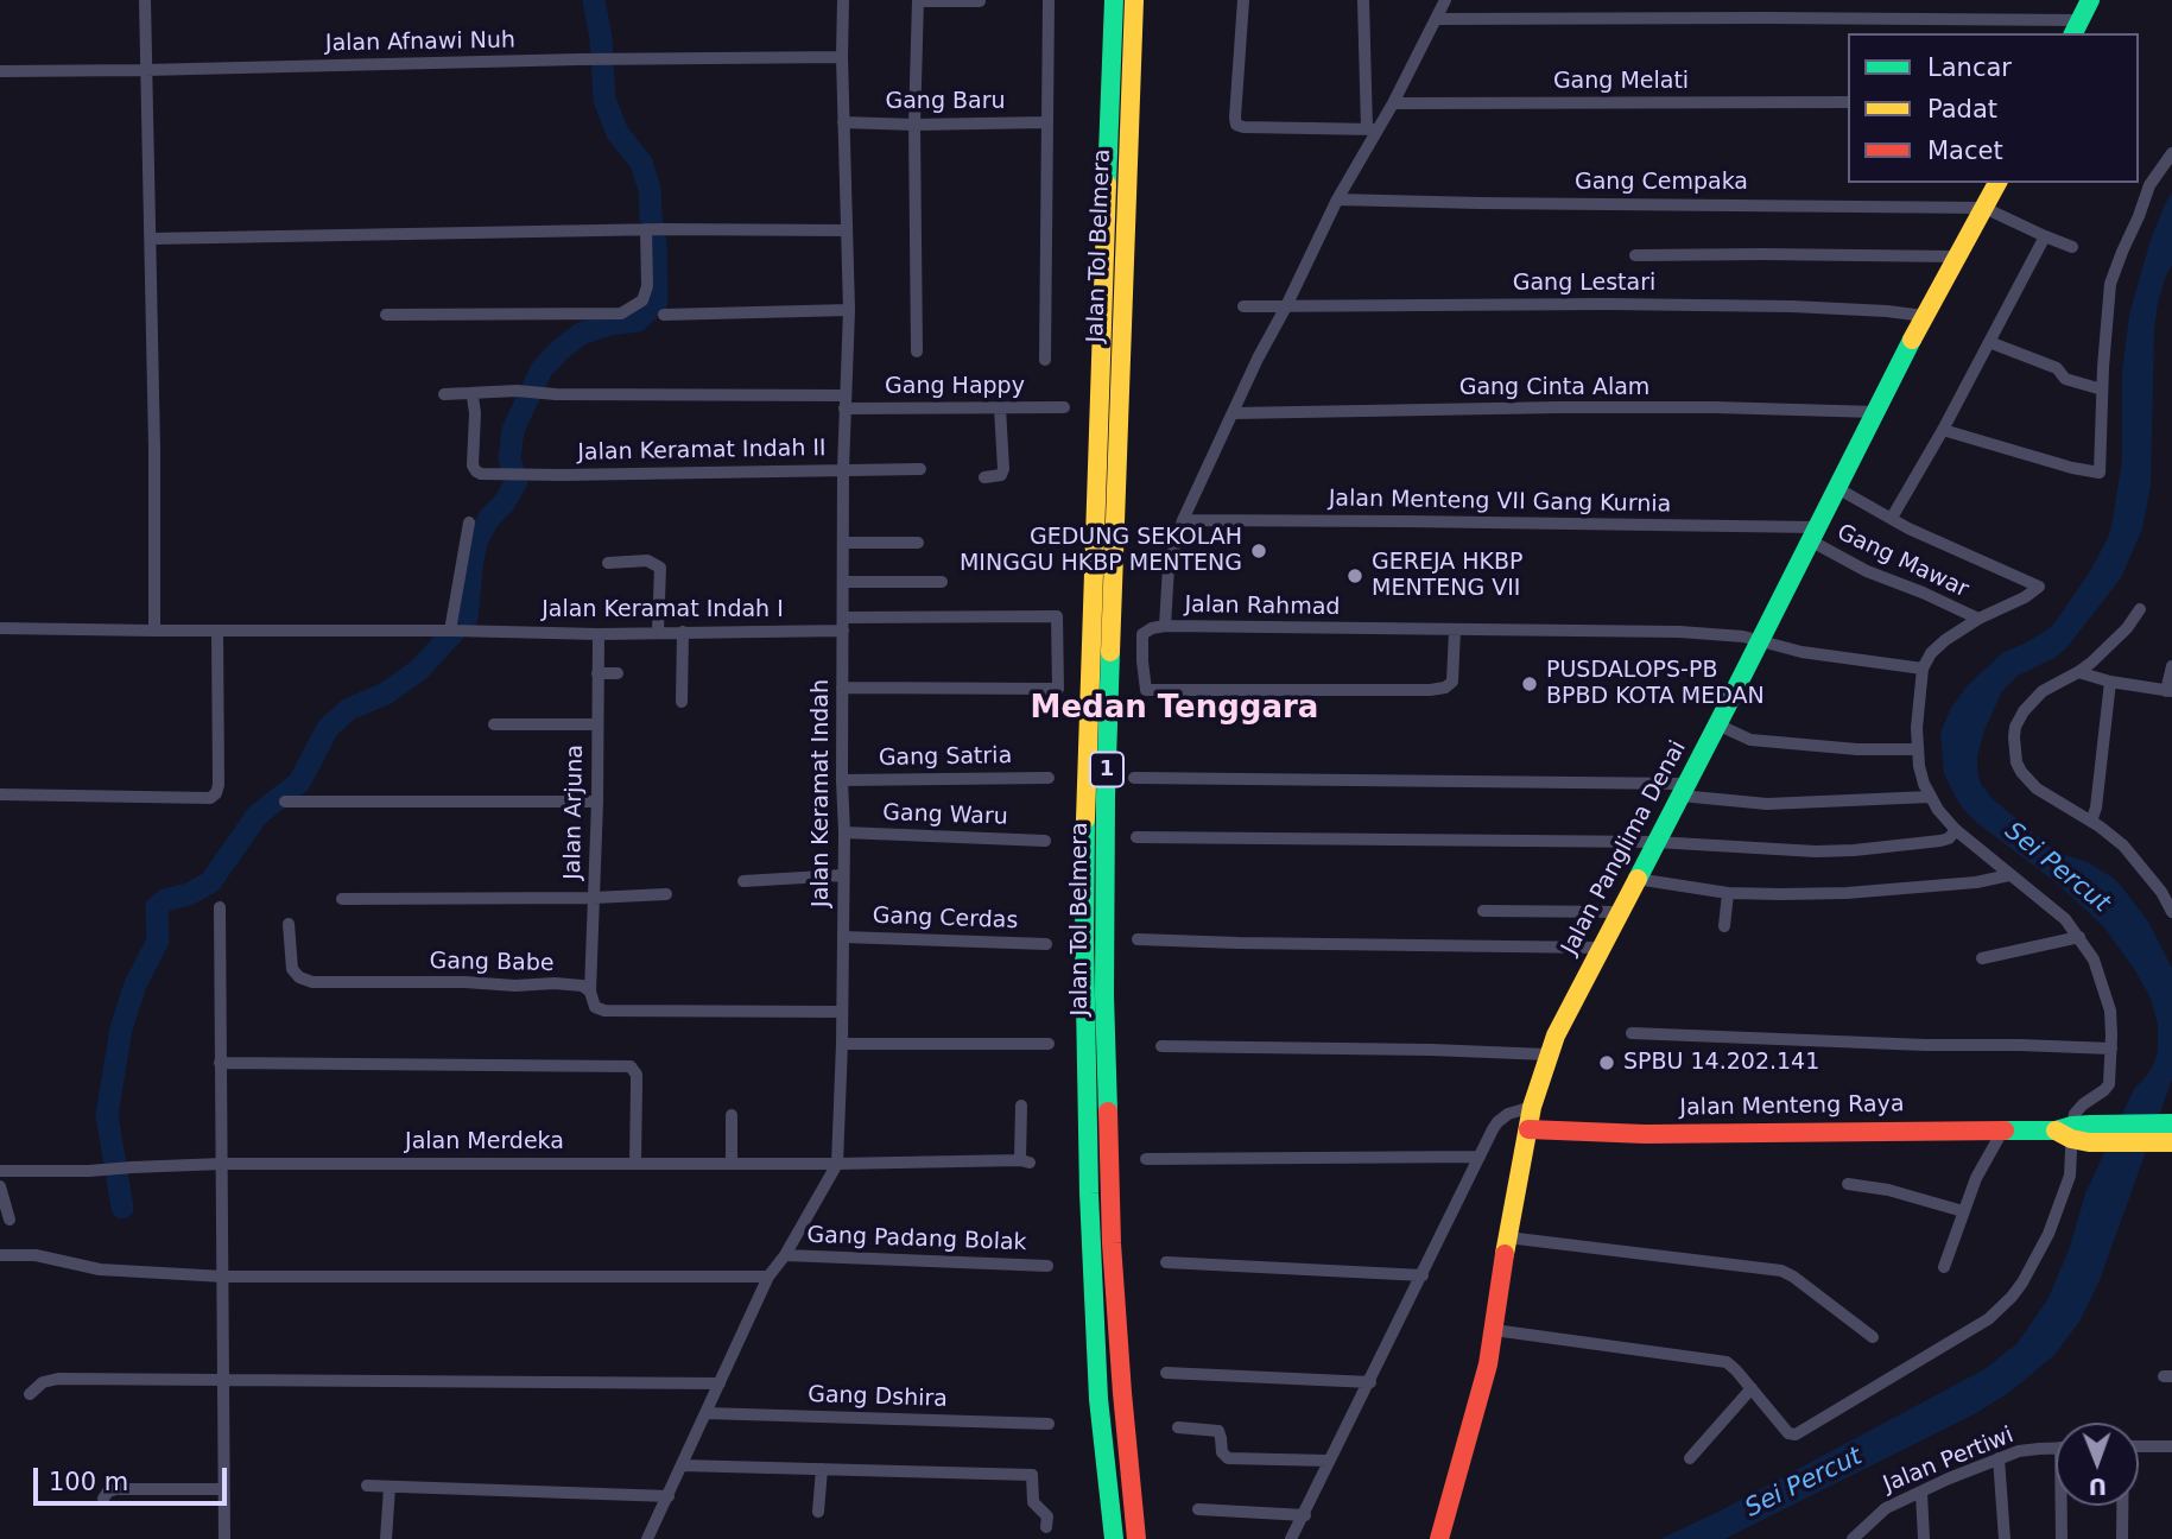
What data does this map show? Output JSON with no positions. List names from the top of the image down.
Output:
{
  "streets": {
    "main road": [
      "Jalan Tol Belmera",
      "1",
      "Jalan Panglima Denai",
      "Jalan Menteng Raya"
    ],
    "street": [
      "Jalan Afnawi Nuh",
      "Gang Melati",
      "Gang Baru",
      "Gang Cempaka",
      "Gang Lestari",
      "Gang Happy",
      "Gang Cinta Alam",
      "Jalan Keramat Indah II",
      "Jalan Menteng VII Gang Kurnia",
      "Gang Mawar",
      "Jalan Rahmad",
      "Jalan Keramat Indah I",
      "Gang Satria",
      "Jalan Keramat Indah",
      "Jalan Arjuna",
      "Gang Waru",
      "Gang Cerdas",
      "Gang Babe",
      "Jalan Merdeka",
      "Gang Padang Bolak",
      "Gang Dshira",
      "Jalan Pertiwi"
    ]
  },
  "crossings": [
    ["Jalan Afnawi Nuh", "Jalan Keramat Indah"],
    ["Gang Baru", "Jalan Keramat Indah"],
    ["Gang Cempaka", "Jalan Panglima Denai"],
    ["Gang Lestari", "Jalan Panglima Denai"],
    ["Gang Happy", "Jalan Keramat Indah II"],
    ["Gang Happy", "Jalan Keramat Indah"],
    ["Gang Cinta Alam", "Jalan Panglima Denai"],
    ["Jalan Keramat Indah II", "Jalan Keramat Indah"],
    ["Jalan Menteng VII Gang Kurnia", "Gang Mawar"],
    ["Jalan Menteng VII Gang Kurnia", "Jalan Panglima Denai"],
    ["Gang Mawar", "Jalan Panglima Denai"],
    ["Jalan Rahmad", "Jalan Panglima Denai"],
    ["Jalan Keramat Indah I", "Jalan Keramat Indah"],
    ["Jalan Keramat Indah I", "Jalan Arjuna"],
    ["Gang Satria", "Jalan Keramat Indah"],
    ["Jalan Keramat Indah", "Gang Waru"],
    ["Jalan Keramat Indah", "Gang Cerdas"],
    ["Jalan Keramat Indah", "Gang Babe"],
    ["Jalan Keramat Indah", "Jalan Merdeka"],
    ["Jalan Keramat Indah", "Gang Padang Bolak"],
    ["Jalan Keramat Indah", "Gang Dshira"],
    ["Jalan Arjuna", "Gang Babe"],
    ["Jalan Panglima Denai", "Jalan Menteng Raya"]
  ],
  "districts": ["Medan Tenggara"],
  "water": ["Sei Percut"],
  "places": [
    "GEDUNG SEKOLAH MINGGU HKBP MENTENG",
    "GEREJA HKBP MENTENG VII",
    "PUSDALOPS-PB BPBD KOTA MEDAN",
    "SPBU 14.202.141"
  ],
  "legend": ["Lancar", "Padat", "Macet"],
  "scale_bar": "100 m",
  "north": "bottom"
}
